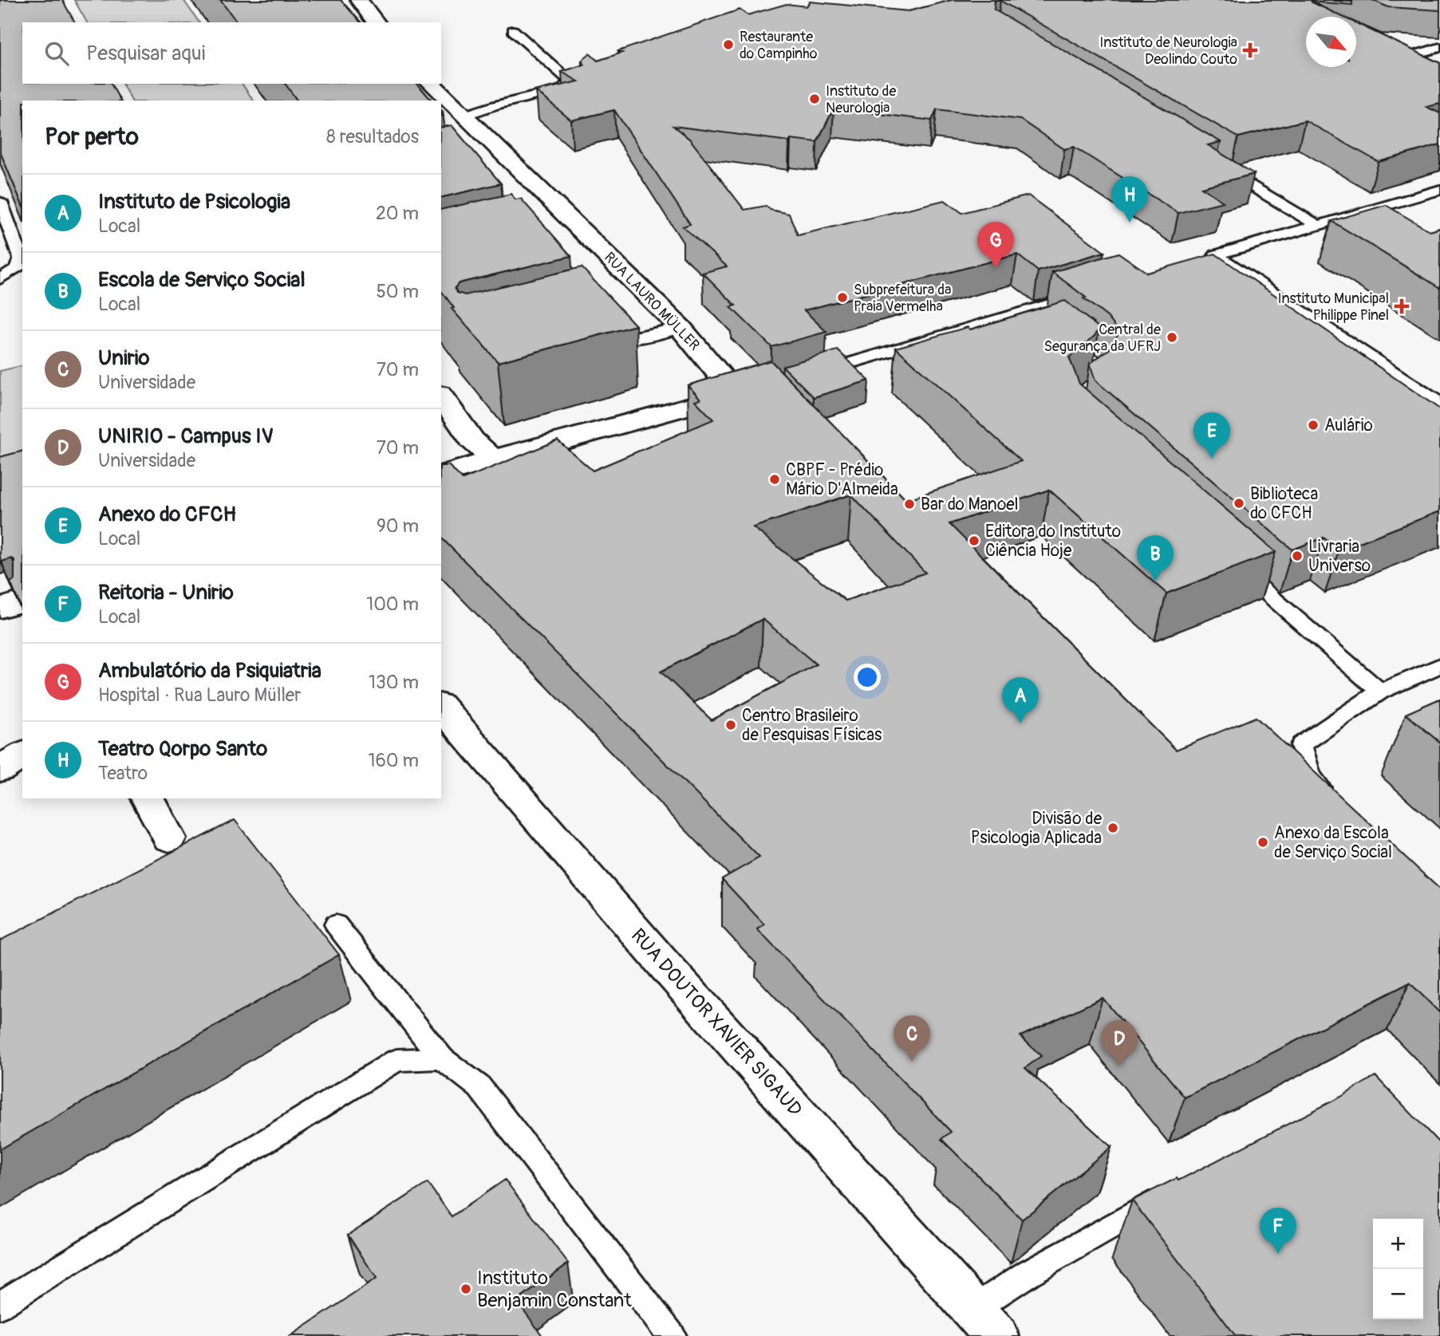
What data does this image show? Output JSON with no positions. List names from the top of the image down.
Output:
{
  "streets": {
    "street": ["RUA LAURO MÜLLER", "RUA DOUTOR XAVIER SIGAUD"]
  },
  "places": {
    "other": [
      "Restaurante do Campinho",
      "Instituto de Neurologia",
      "Subprefeitura da Praia Vermelha",
      "Central de Segurança da UFRJ",
      "Aulário",
      "CBPF - Prédio Mário D'Almeida",
      "Biblioteca do CFCH",
      "Bar do Manoel",
      "Editora do Instituto Ciência Hoje",
      "Livraria Universo",
      "Centro Brasileiro de Pesquisas Físicas",
      "Divisão de Psicologia Aplicada",
      "Anexo da Escola de Serviço Social",
      "Instituto Benjamin Constant"
    ],
    "health": ["Instituto de Neurologia Deolindo Couto", "Instituto Municipal Philippe Pinel"]
  },
  "north": "bottom right",
  "page": {
    "search": "Pesquisar aqui",
    "heading": ["Por perto", "8 resultados"],
    "list": [
      {
        "mark": "A",
        "name": "Instituto de Psicologia",
        "note": "Local",
        "value": "20 m"
      },
      {
        "mark": "B",
        "name": "Escola de Serviço Social",
        "note": "Local",
        "value": "50 m"
      },
      {
        "mark": "C",
        "name": "Unirio",
        "note": "Universidade",
        "value": "70 m"
      },
      {
        "mark": "D",
        "name": "UNIRIO - Campus IV",
        "note": "Universidade",
        "value": "70 m"
      },
      {
        "mark": "E",
        "name": "Anexo do CFCH",
        "note": "Local",
        "value": "90 m"
      },
      {
        "mark": "F",
        "name": "Reitoria - Unirio",
        "note": "Local",
        "value": "100 m"
      },
      {
        "mark": "G",
        "name": "Ambulatório da Psiquiatria",
        "note": "Hospital · Rua Lauro Müller",
        "value": "130 m"
      },
      {
        "mark": "H",
        "name": "Teatro Qorpo Santo",
        "note": "Teatro",
        "value": "160 m"
      }
    ],
    "pins": [
      "H",
      "G",
      "E",
      "B",
      "A",
      "C",
      "D",
      "F"
    ],
    "map_buttons": ["+", "−"]
  }
}
